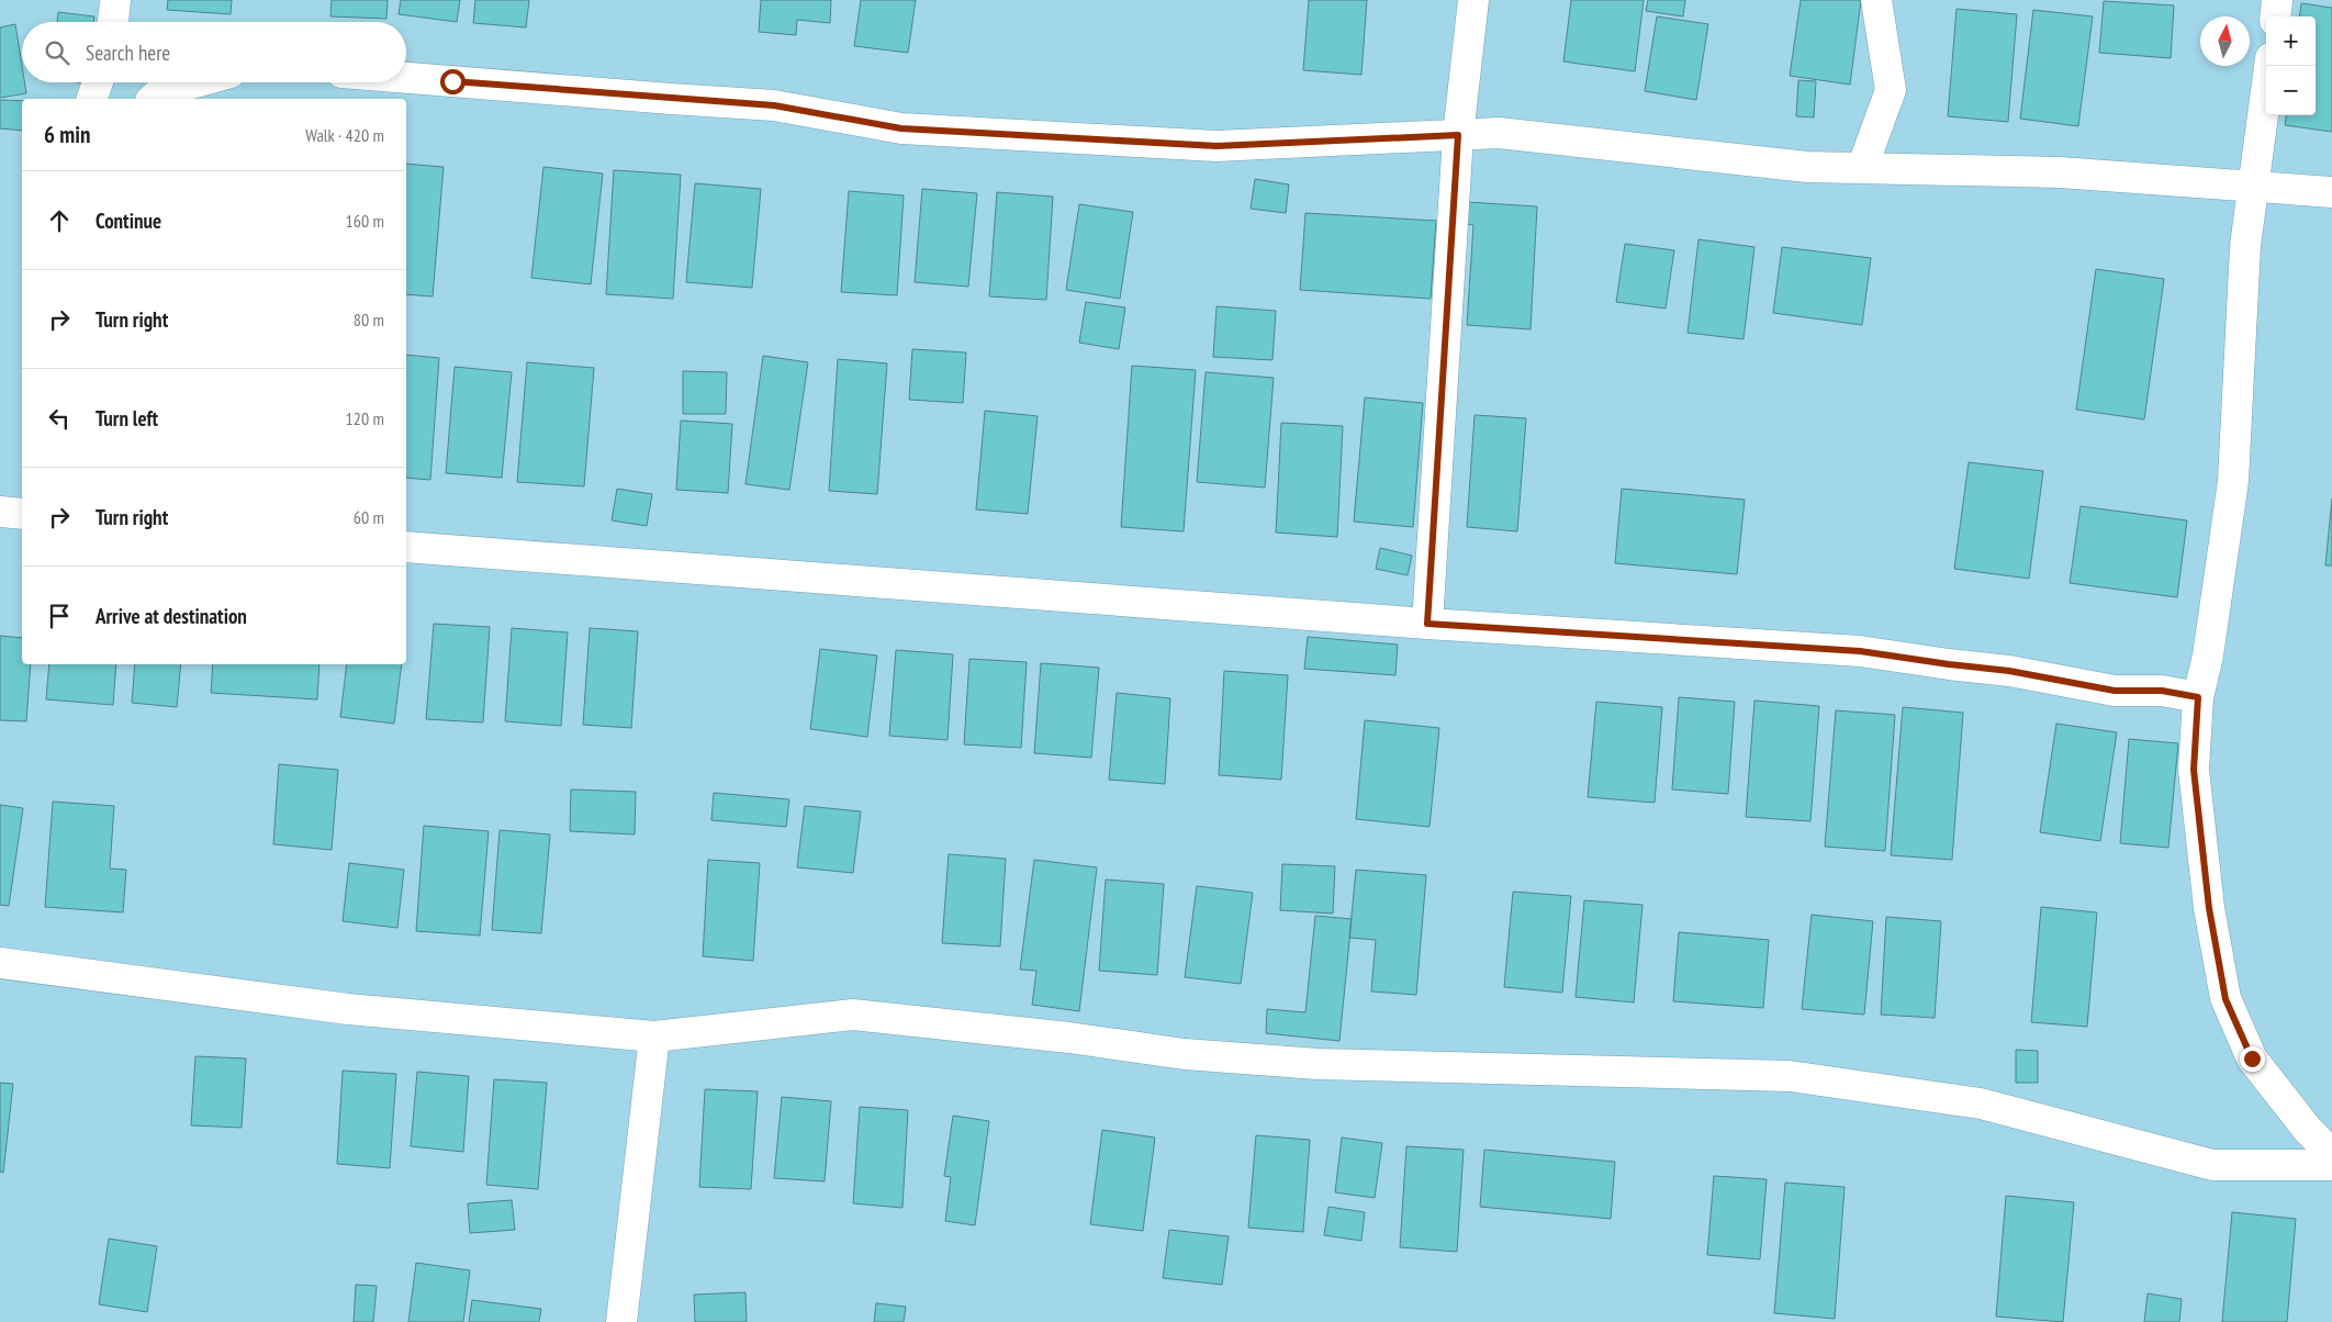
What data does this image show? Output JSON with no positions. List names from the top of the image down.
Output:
{
  "north": "top",
  "page": {
    "map_buttons": ["+", "−"],
    "search": "Search here",
    "heading": ["6 min", "Walk · 420 m"],
    "list": [
      ["Continue", "160 m"],
      ["Turn right", "80 m"],
      ["Turn left", "120 m"],
      ["Turn right", "60 m"],
      "Arrive at destination"
    ]
  }
}
